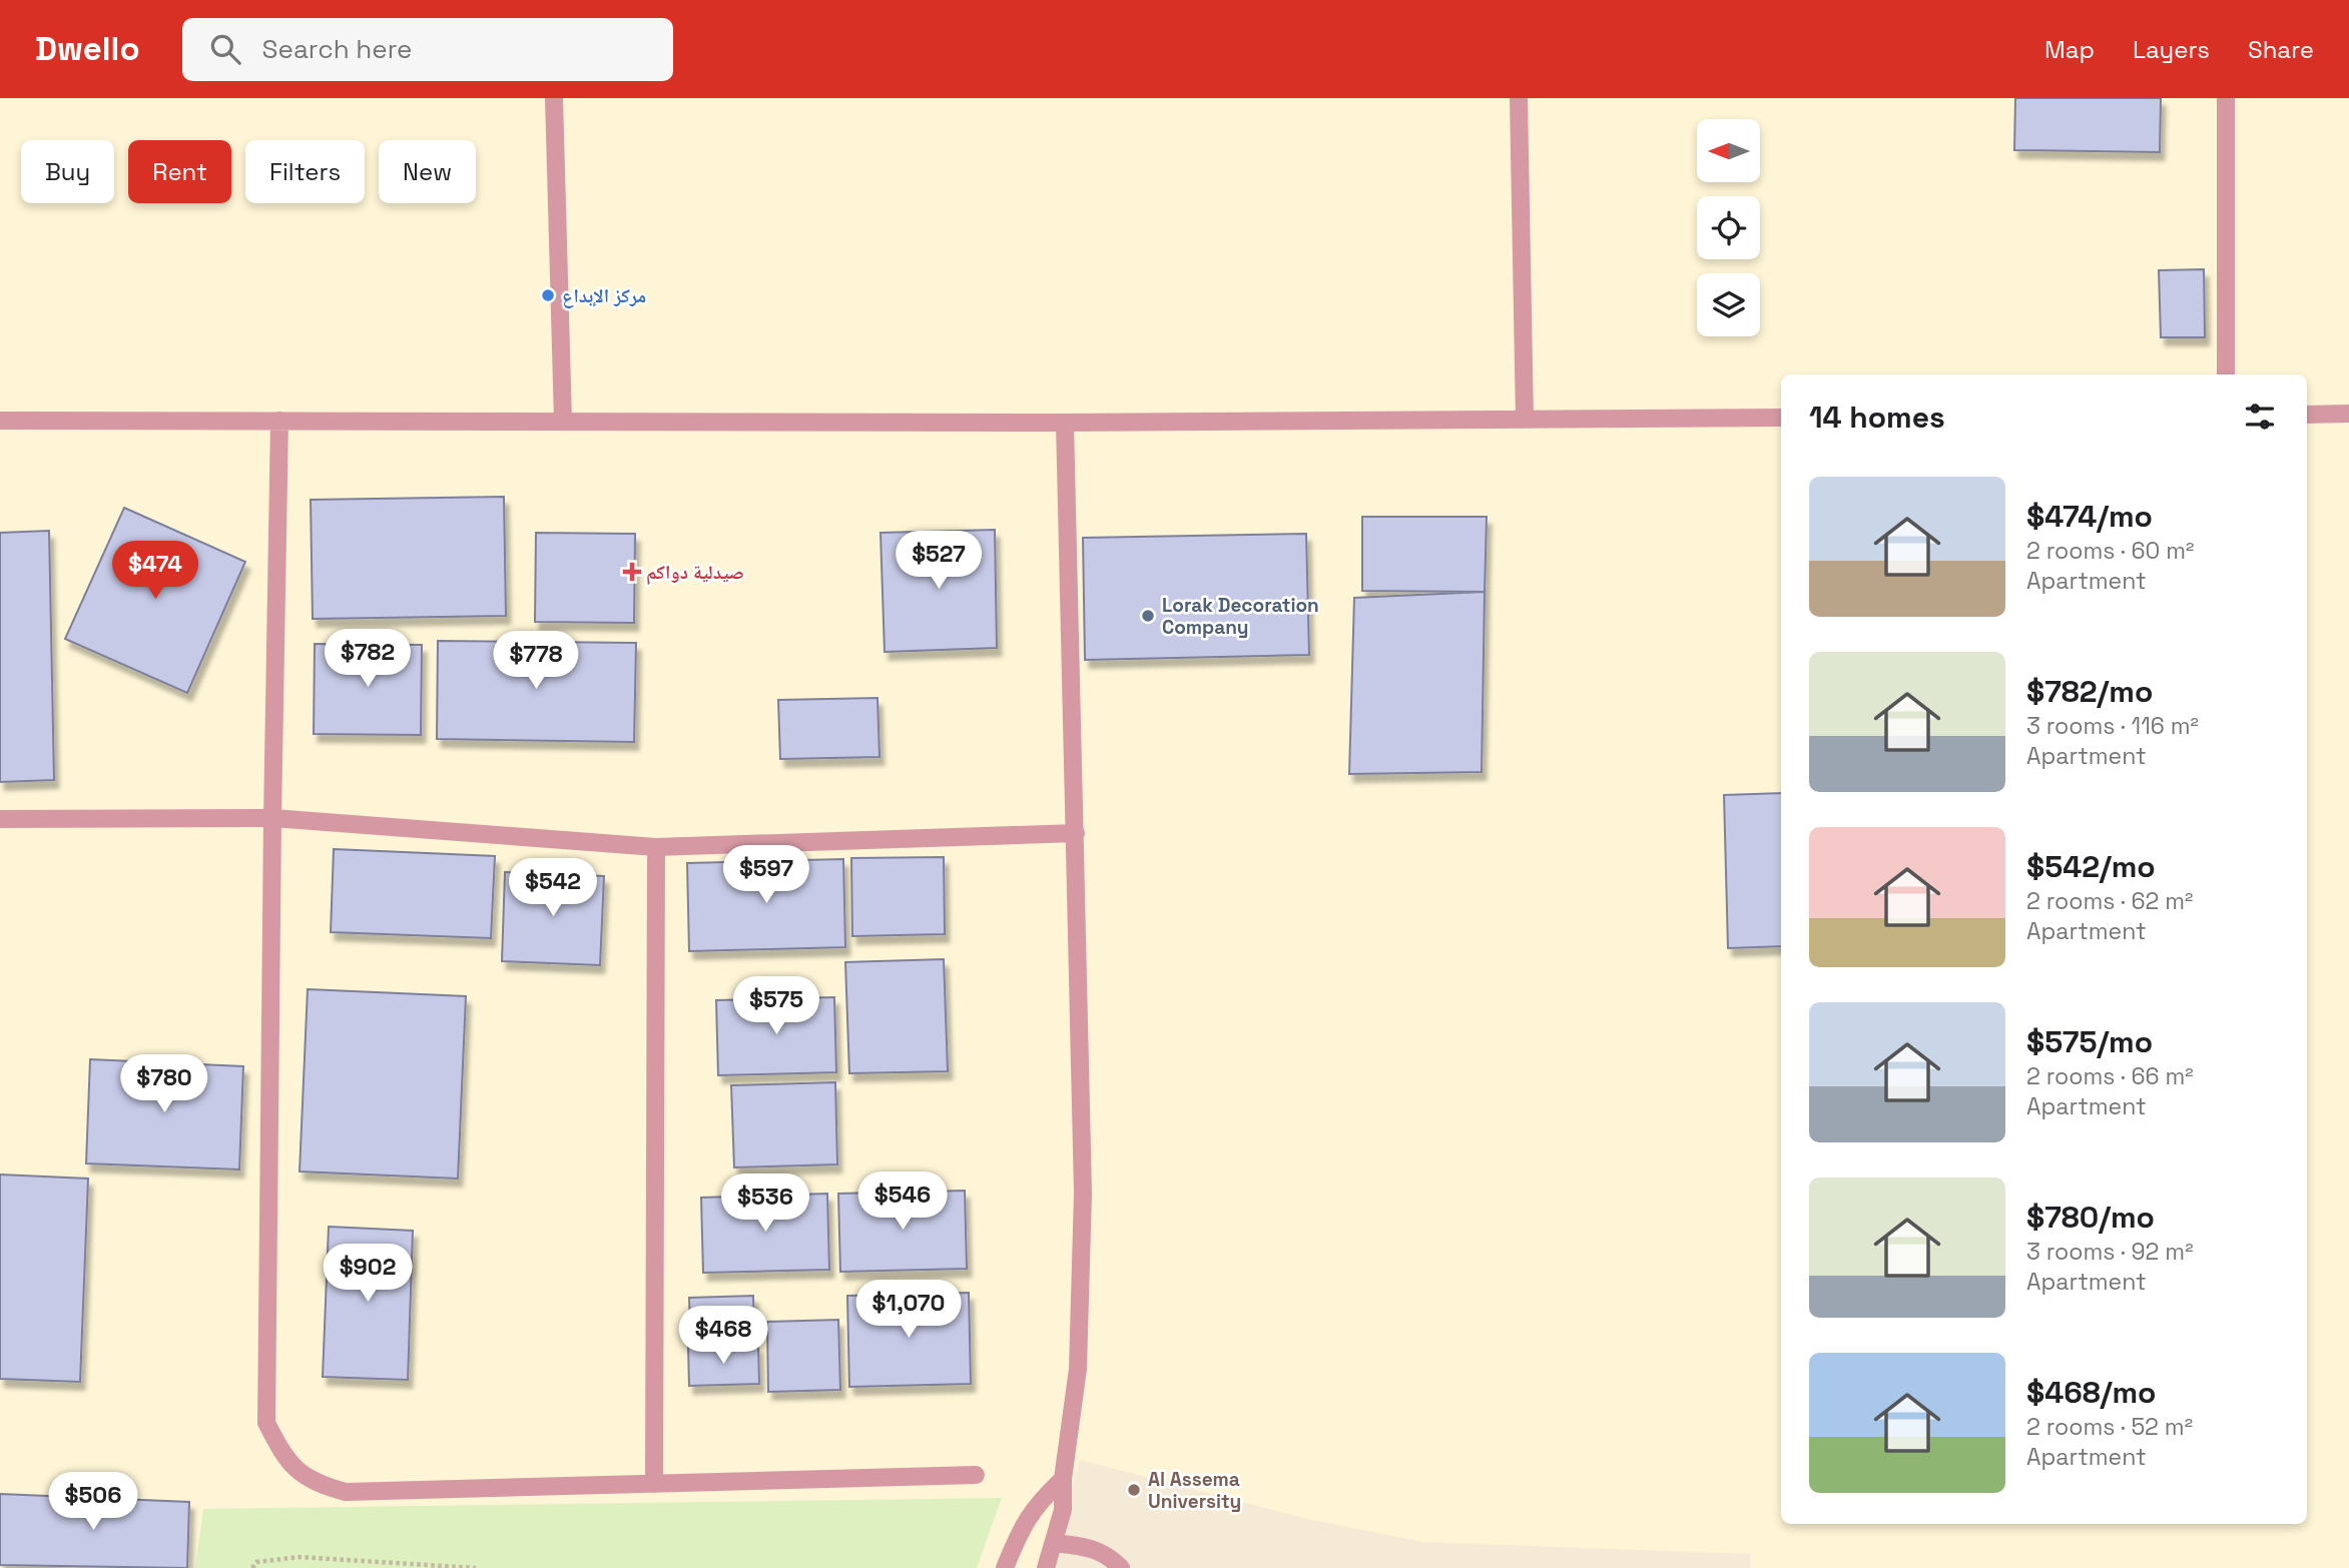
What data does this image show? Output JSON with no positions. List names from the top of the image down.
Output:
{
  "places": {
    "other": ["مركز الإبداع", "Lorak Decoration Company", "Al Assema University"],
    "health": ["صيدلية دواكم"]
  },
  "north": "left",
  "page": {
    "header": "Dwello",
    "search": "Search here",
    "nav": ["Map", "Layers", "Share"],
    "chip": [
      "Buy",
      "Rent",
      "Filters",
      "New"
    ],
    "heading": "14 homes",
    "list": [
      {
        "name": "$474/mo",
        "note": "2 rooms · 60 m² · Apartment"
      },
      {
        "name": "$782/mo",
        "note": "3 rooms · 116 m² · Apartment"
      },
      {
        "name": "$542/mo",
        "note": "2 rooms · 62 m² · Apartment"
      },
      {
        "name": "$575/mo",
        "note": "2 rooms · 66 m² · Apartment"
      },
      {
        "name": "$780/mo",
        "note": "3 rooms · 92 m² · Apartment"
      },
      {
        "name": "$468/mo",
        "note": "2 rooms · 52 m² · Apartment"
      }
    ],
    "price": [
      "$527",
      "$474",
      "$782",
      "$778",
      "$597",
      "$542",
      "$575",
      "$780",
      "$546",
      "$536",
      "$902",
      "$1,070",
      "$468",
      "$506"
    ]
  }
}
